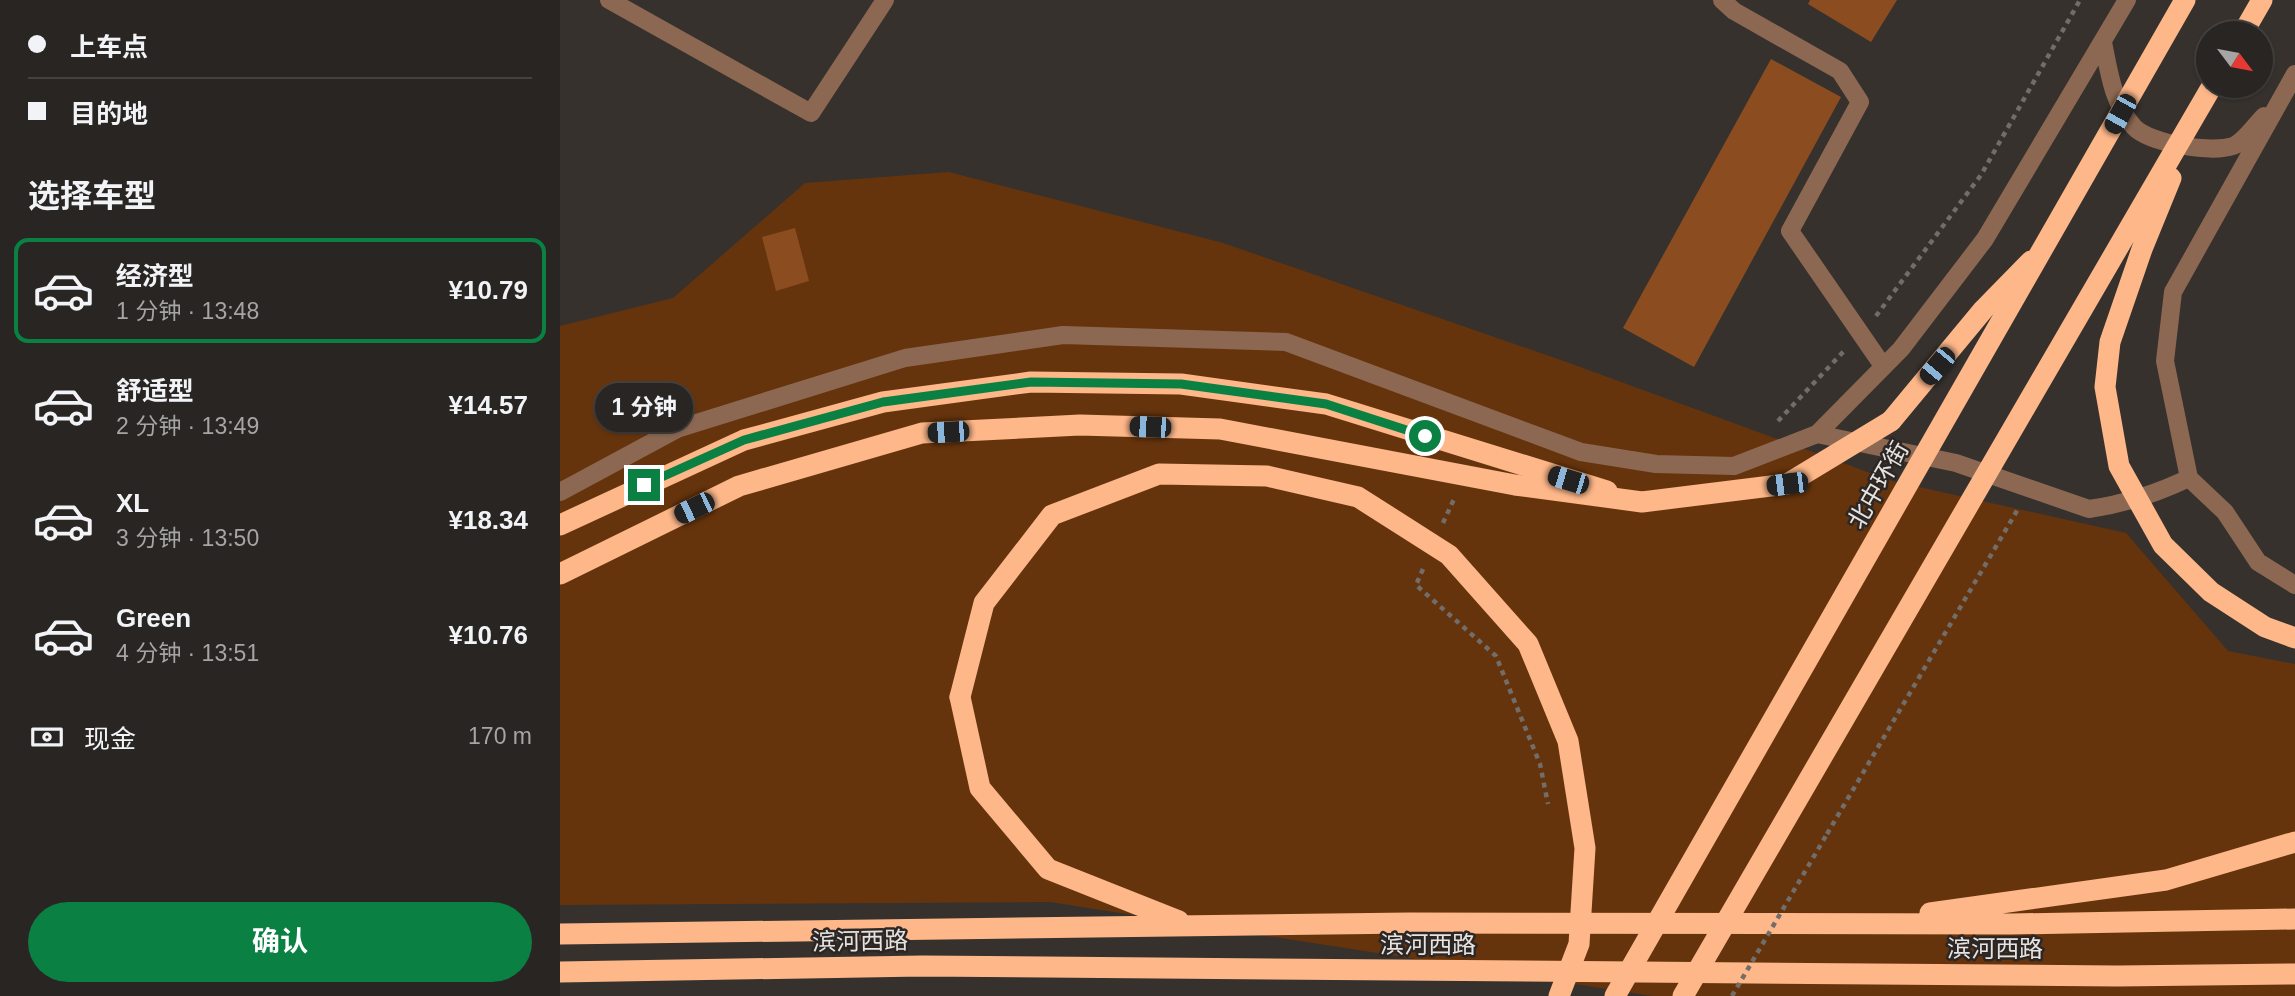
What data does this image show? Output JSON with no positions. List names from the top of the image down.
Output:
{
  "streets": {
    "highway": ["北中环街", "滨河西路"]
  },
  "north": "bottom right",
  "page": {
    "banner": ["上车点", "目的地"],
    "heading": "选择车型",
    "list": [
      {
        "name": "经济型",
        "note": "1 分钟 · 13:48",
        "value": "¥10.79"
      },
      {
        "name": "舒适型",
        "note": "2 分钟 · 13:49",
        "value": "¥14.57"
      },
      {
        "name": "XL",
        "note": "3 分钟 · 13:50",
        "value": "¥18.34"
      },
      {
        "name": "Green",
        "note": "4 分钟 · 13:51",
        "value": "¥10.76"
      }
    ],
    "bubble": "1 分钟",
    "pay": ["现金", "170 m"],
    "buttons": "确认"
  }
}
